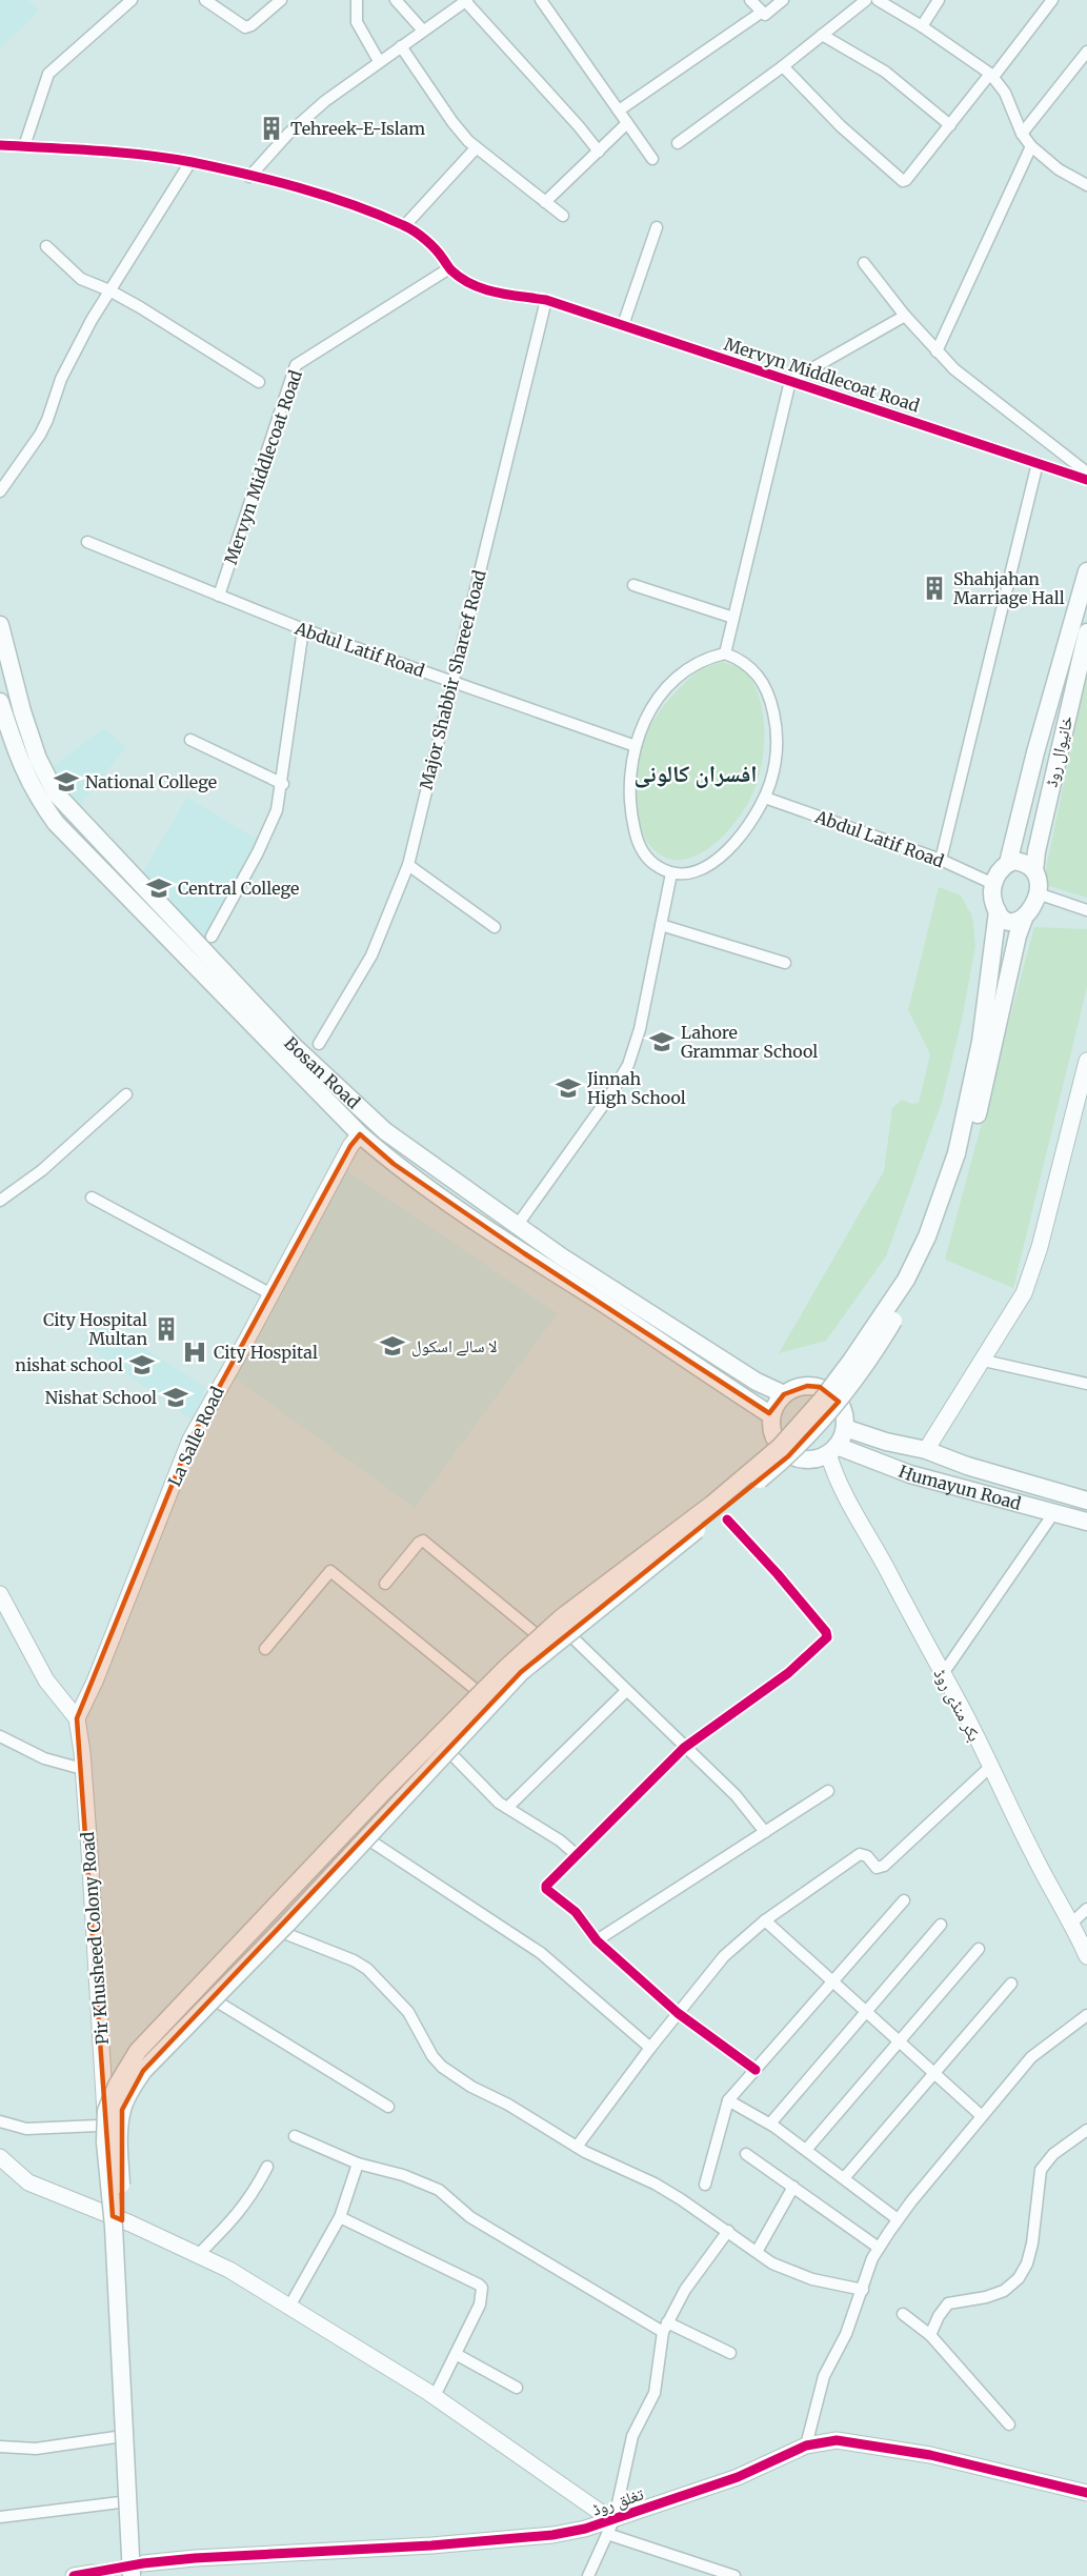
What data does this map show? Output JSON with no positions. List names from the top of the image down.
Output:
{
  "streets": {
    "main road": ["خانیوال روڈ", "Bosan Road", "Humayun Road"],
    "street": [
      "Mervyn Middlecoat Road",
      "Abdul Latif Road",
      "Major Shabbir Shareef Road",
      "La Salle Road",
      "بکر منڈی روڈ",
      "Pir Khusheed Colony Road",
      "تغلق روڈ"
    ]
  },
  "crossings": [
    ["Mervyn Middlecoat Road", "Abdul Latif Road"],
    ["Mervyn Middlecoat Road", "Major Shabbir Shareef Road"],
    ["Abdul Latif Road", "Major Shabbir Shareef Road"],
    ["Abdul Latif Road", "خانیوال روڈ"],
    ["Bosan Road", "La Salle Road"],
    ["Bosan Road", "Humayun Road"],
    ["Bosan Road", "بکر منڈی روڈ"],
    ["La Salle Road", "Pir Khusheed Colony Road"],
    ["Humayun Road", "بکر منڈی روڈ"]
  ],
  "districts": ["افسران کالونی"],
  "places": {
    "building": ["Tehreek-E-Islam", "Shahjahan Marriage Hall", "City Hospital Multan"],
    "school or university": [
      "National College",
      "Central College",
      "Lahore Grammar School",
      "Jinnah High School",
      "لا سالے اسکول",
      "nishat school",
      "Nishat School"
    ],
    "hospital": ["City Hospital"]
  }
}
